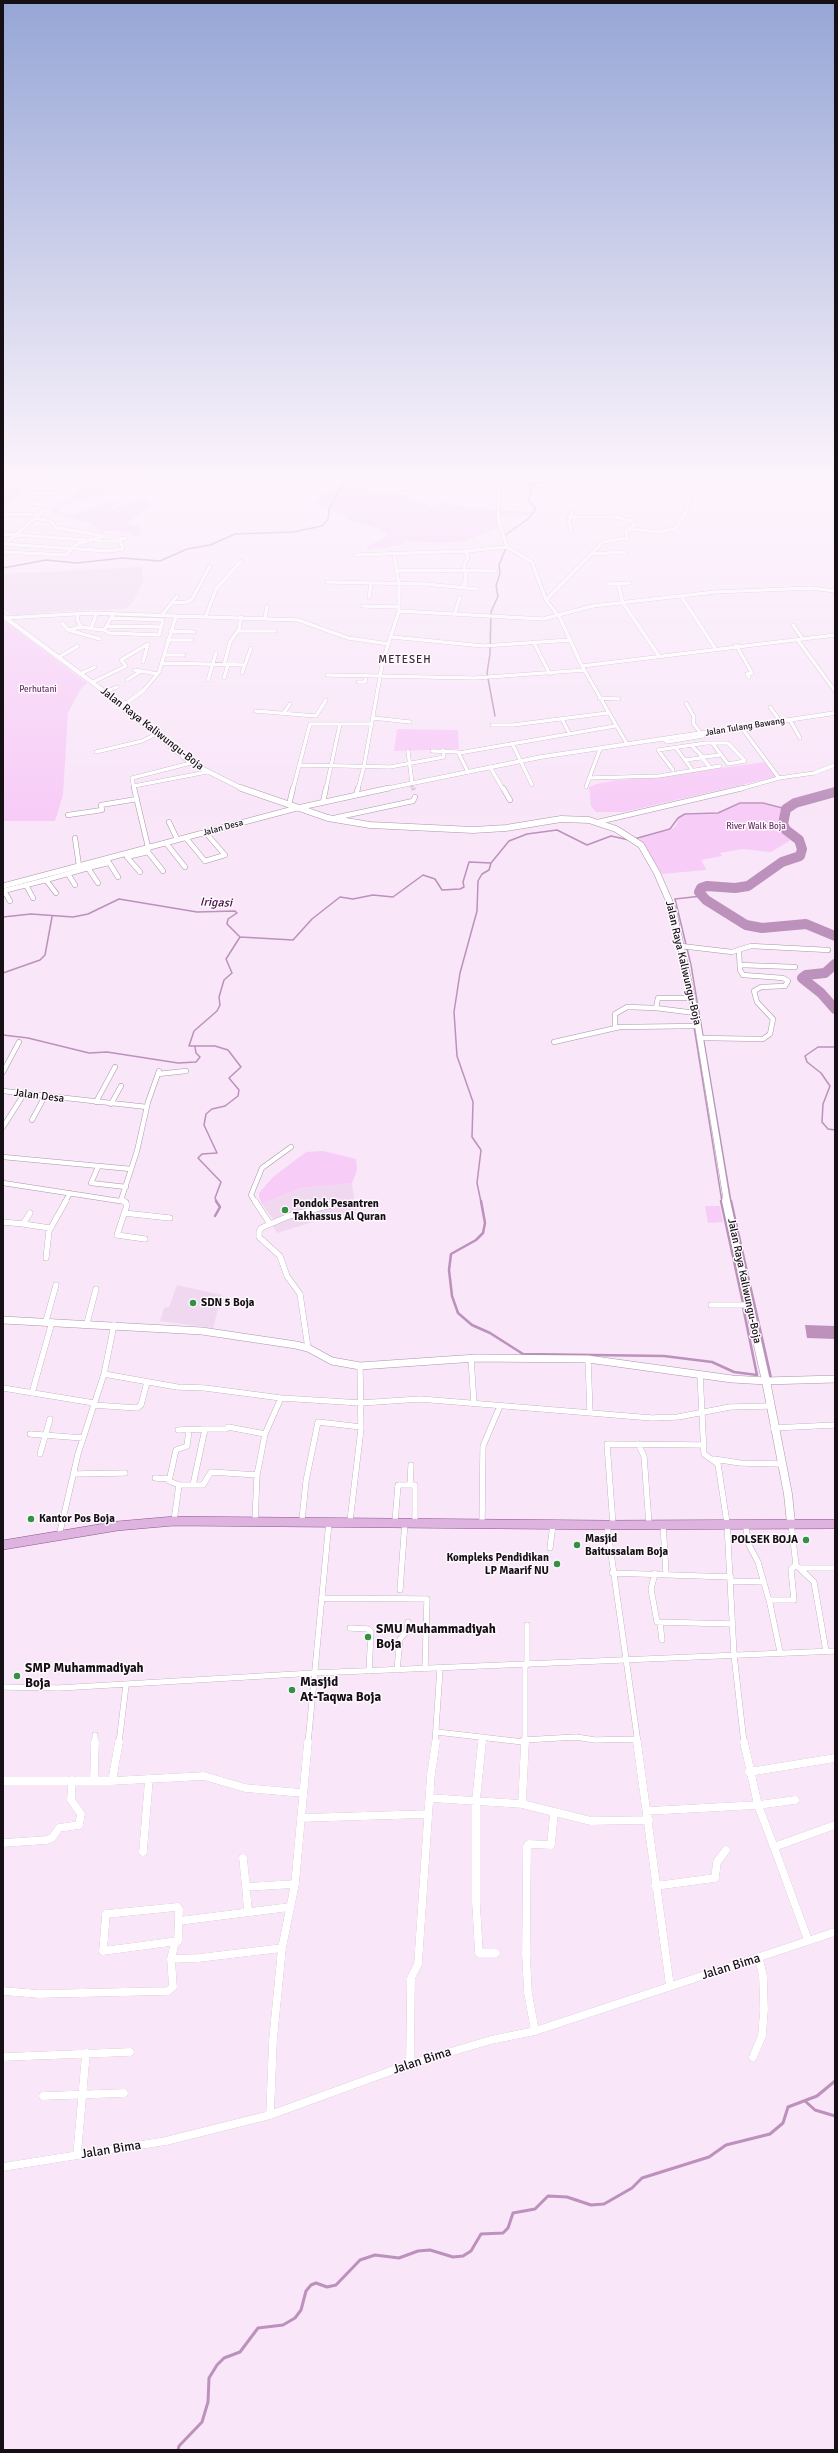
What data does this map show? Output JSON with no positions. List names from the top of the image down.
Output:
{
  "streets": {
    "main road": ["Jalan Raya Kaliwungu-Boja"],
    "street": ["Jalan Tulang Bawang", "Jalan Desa", "Jalan Bima"]
  },
  "crossings": [
    ["Jalan Tulang Bawang", "Jalan Desa"],
    ["Jalan Raya Kaliwungu-Boja", "Jalan Desa"]
  ],
  "districts": ["METESEH"],
  "water": ["Irigasi"],
  "parks": ["Perhutani", "River Walk Boja"],
  "places": [
    "Pondok Pesantren Takhassus Al Quran",
    "SDN 5 Boja",
    "Kantor Pos Boja",
    "POLSEK BOJA",
    "Masjid Baitussalam Boja",
    "Kompleks Pendidikan LP Maarif NU",
    "SMU Muhammadiyah Boja",
    "SMP Muhammadiyah Boja",
    "Masjid At-Taqwa Boja"
  ]
}
